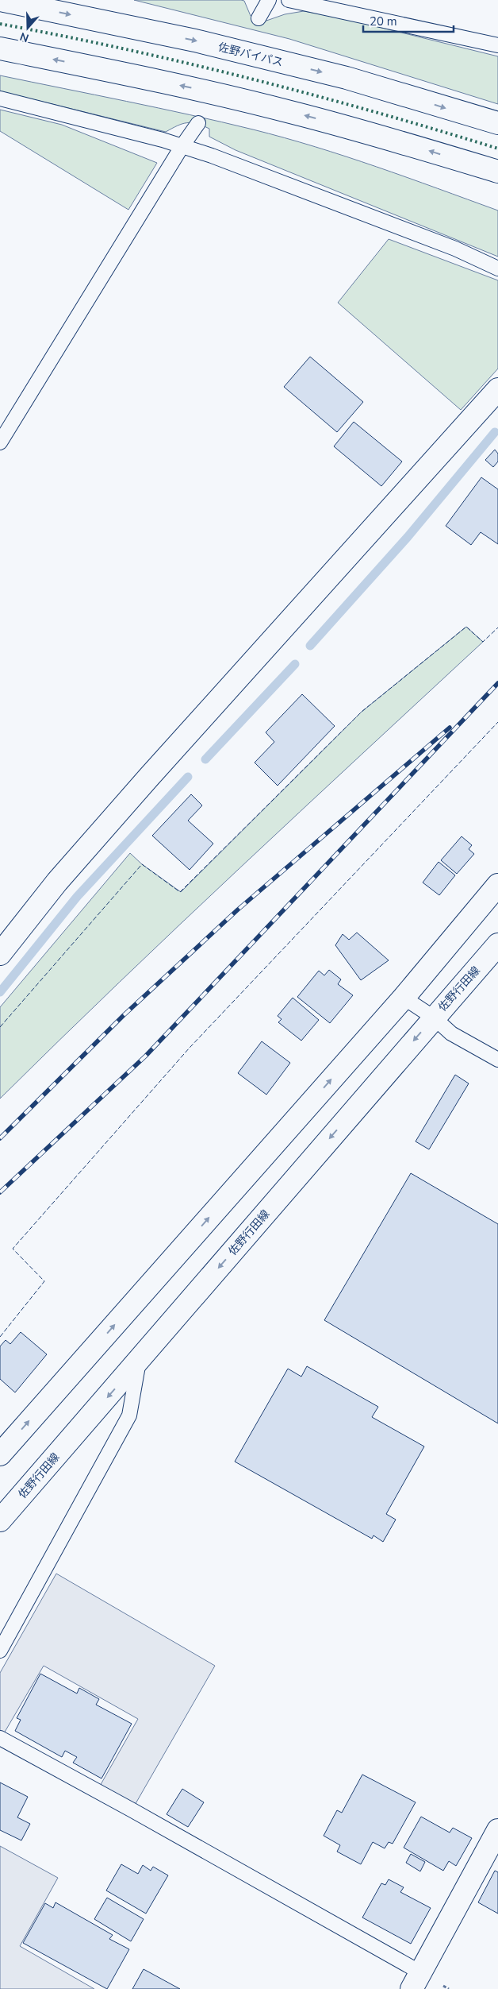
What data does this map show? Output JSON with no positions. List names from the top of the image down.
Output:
{
  "streets": {
    "main road": ["佐野バイパス", "佐野行田線"]
  },
  "scale_bar": "20 m",
  "north": "bottom"
}
